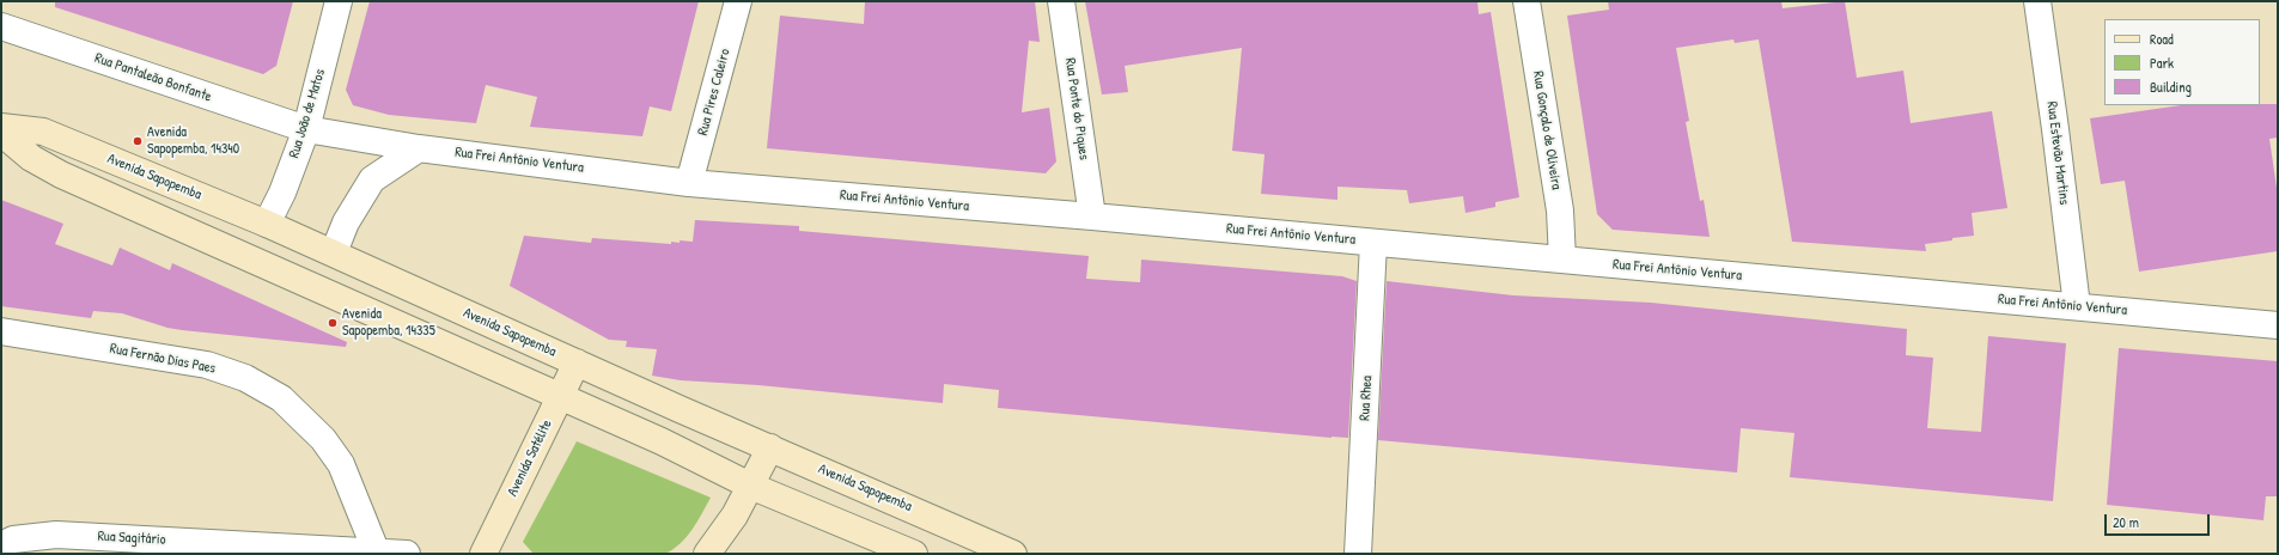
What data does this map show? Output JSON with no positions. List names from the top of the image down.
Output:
{
  "streets": {
    "main road": ["Avenida Sapopemba", "Avenida Satélite"],
    "street": [
      "Rua Pantaleão Bonfante",
      "Rua Pires Caleiro",
      "Rua Ponte do Piques",
      "Rua João de Matos",
      "Rua Gonçalo de Oliveira",
      "Rua Estevão Martins",
      "Rua Frei Antônio Ventura",
      "Rua Fernão Dias Paes",
      "Rua Rhea",
      "Rua Sagitário"
    ]
  },
  "crossings": [
    ["Rua Pantaleão Bonfante", "Rua João de Matos"],
    ["Rua Pantaleão Bonfante", "Rua Frei Antônio Ventura"],
    ["Rua Pires Caleiro", "Rua Frei Antônio Ventura"],
    ["Rua Ponte do Piques", "Rua Frei Antônio Ventura"],
    ["Rua João de Matos", "Rua Frei Antônio Ventura"],
    ["Rua João de Matos", "Avenida Sapopemba"],
    ["Rua Gonçalo de Oliveira", "Rua Frei Antônio Ventura"],
    ["Rua Estevão Martins", "Rua Frei Antônio Ventura"],
    ["Rua Frei Antônio Ventura", "Rua Rhea"],
    ["Avenida Sapopemba", "Avenida Satélite"],
    ["Rua Fernão Dias Paes", "Rua Sagitário"]
  ],
  "places": ["Avenida Sapopemba, 14340", "Avenida Sapopemba, 14335"],
  "legend": ["Road", "Park", "Building"],
  "scale_bar": "20 m"
}
